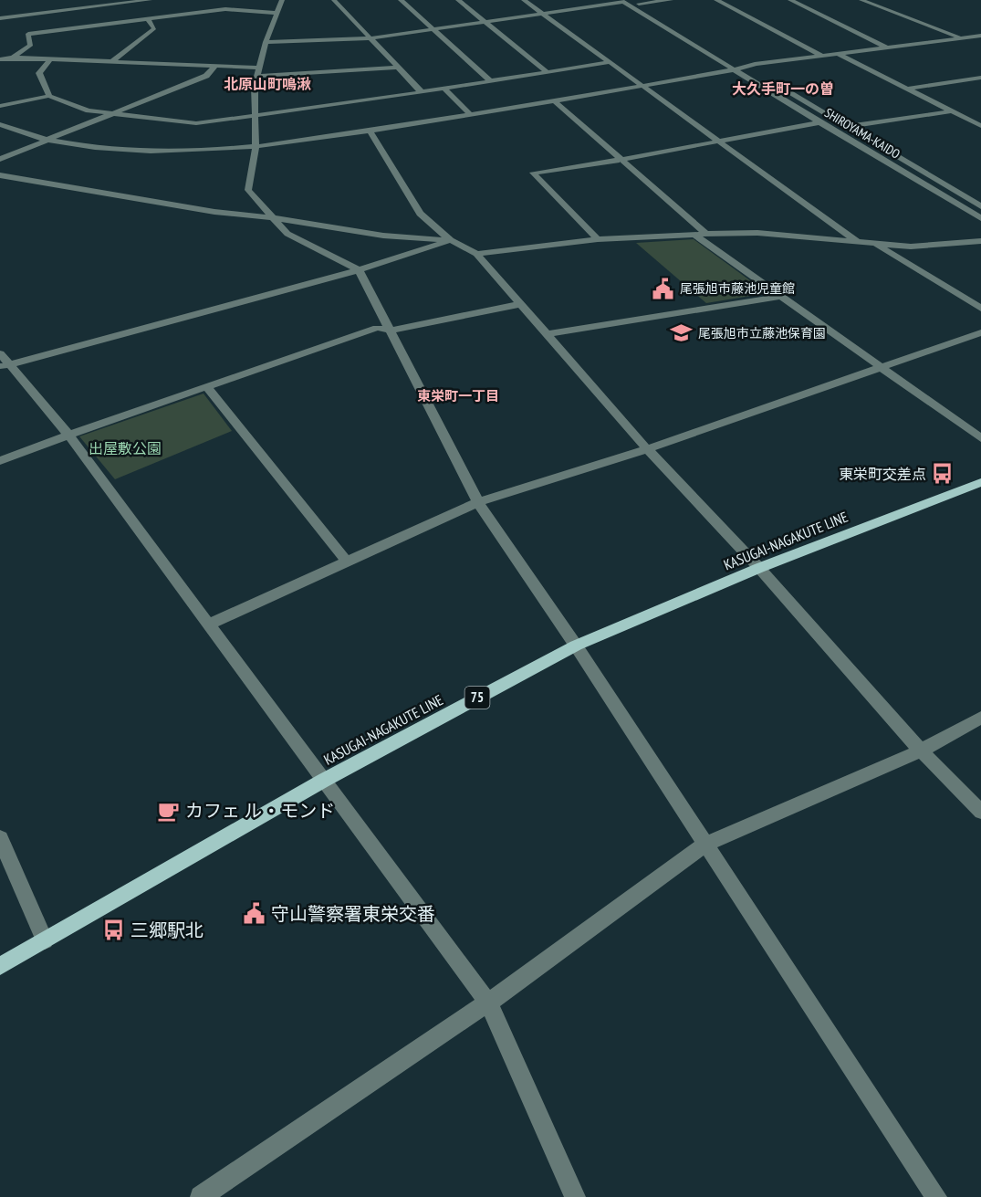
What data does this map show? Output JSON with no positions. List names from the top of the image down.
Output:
{
  "streets": {
    "main road": ["KASUGAI-NAGAKUTE LINE", "75"],
    "street": ["SHIROYAMA-KAIDO"]
  },
  "districts": ["北原山町鳴湫", "大久手町一の曽", "東栄町一丁目"],
  "parks": ["出屋敷公園"],
  "places": {
    "public building": ["尾張旭市藤池児童館", "守山警察署東栄交番"],
    "school or university": ["尾張旭市立藤池保育園"],
    "bus stop": ["東栄町交差点", "三郷駅北"],
    "cafe": ["カフェ ル・モンド"]
  }
}
